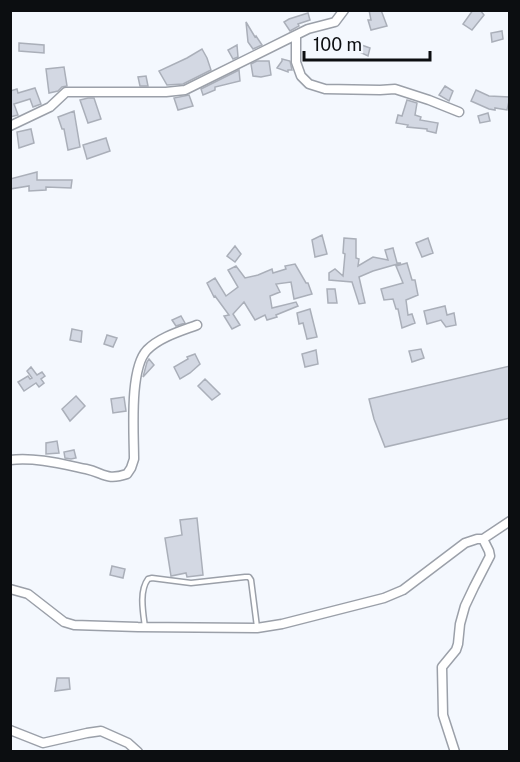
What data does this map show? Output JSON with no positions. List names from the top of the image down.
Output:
{
  "scale_bar": "100 m"
}
